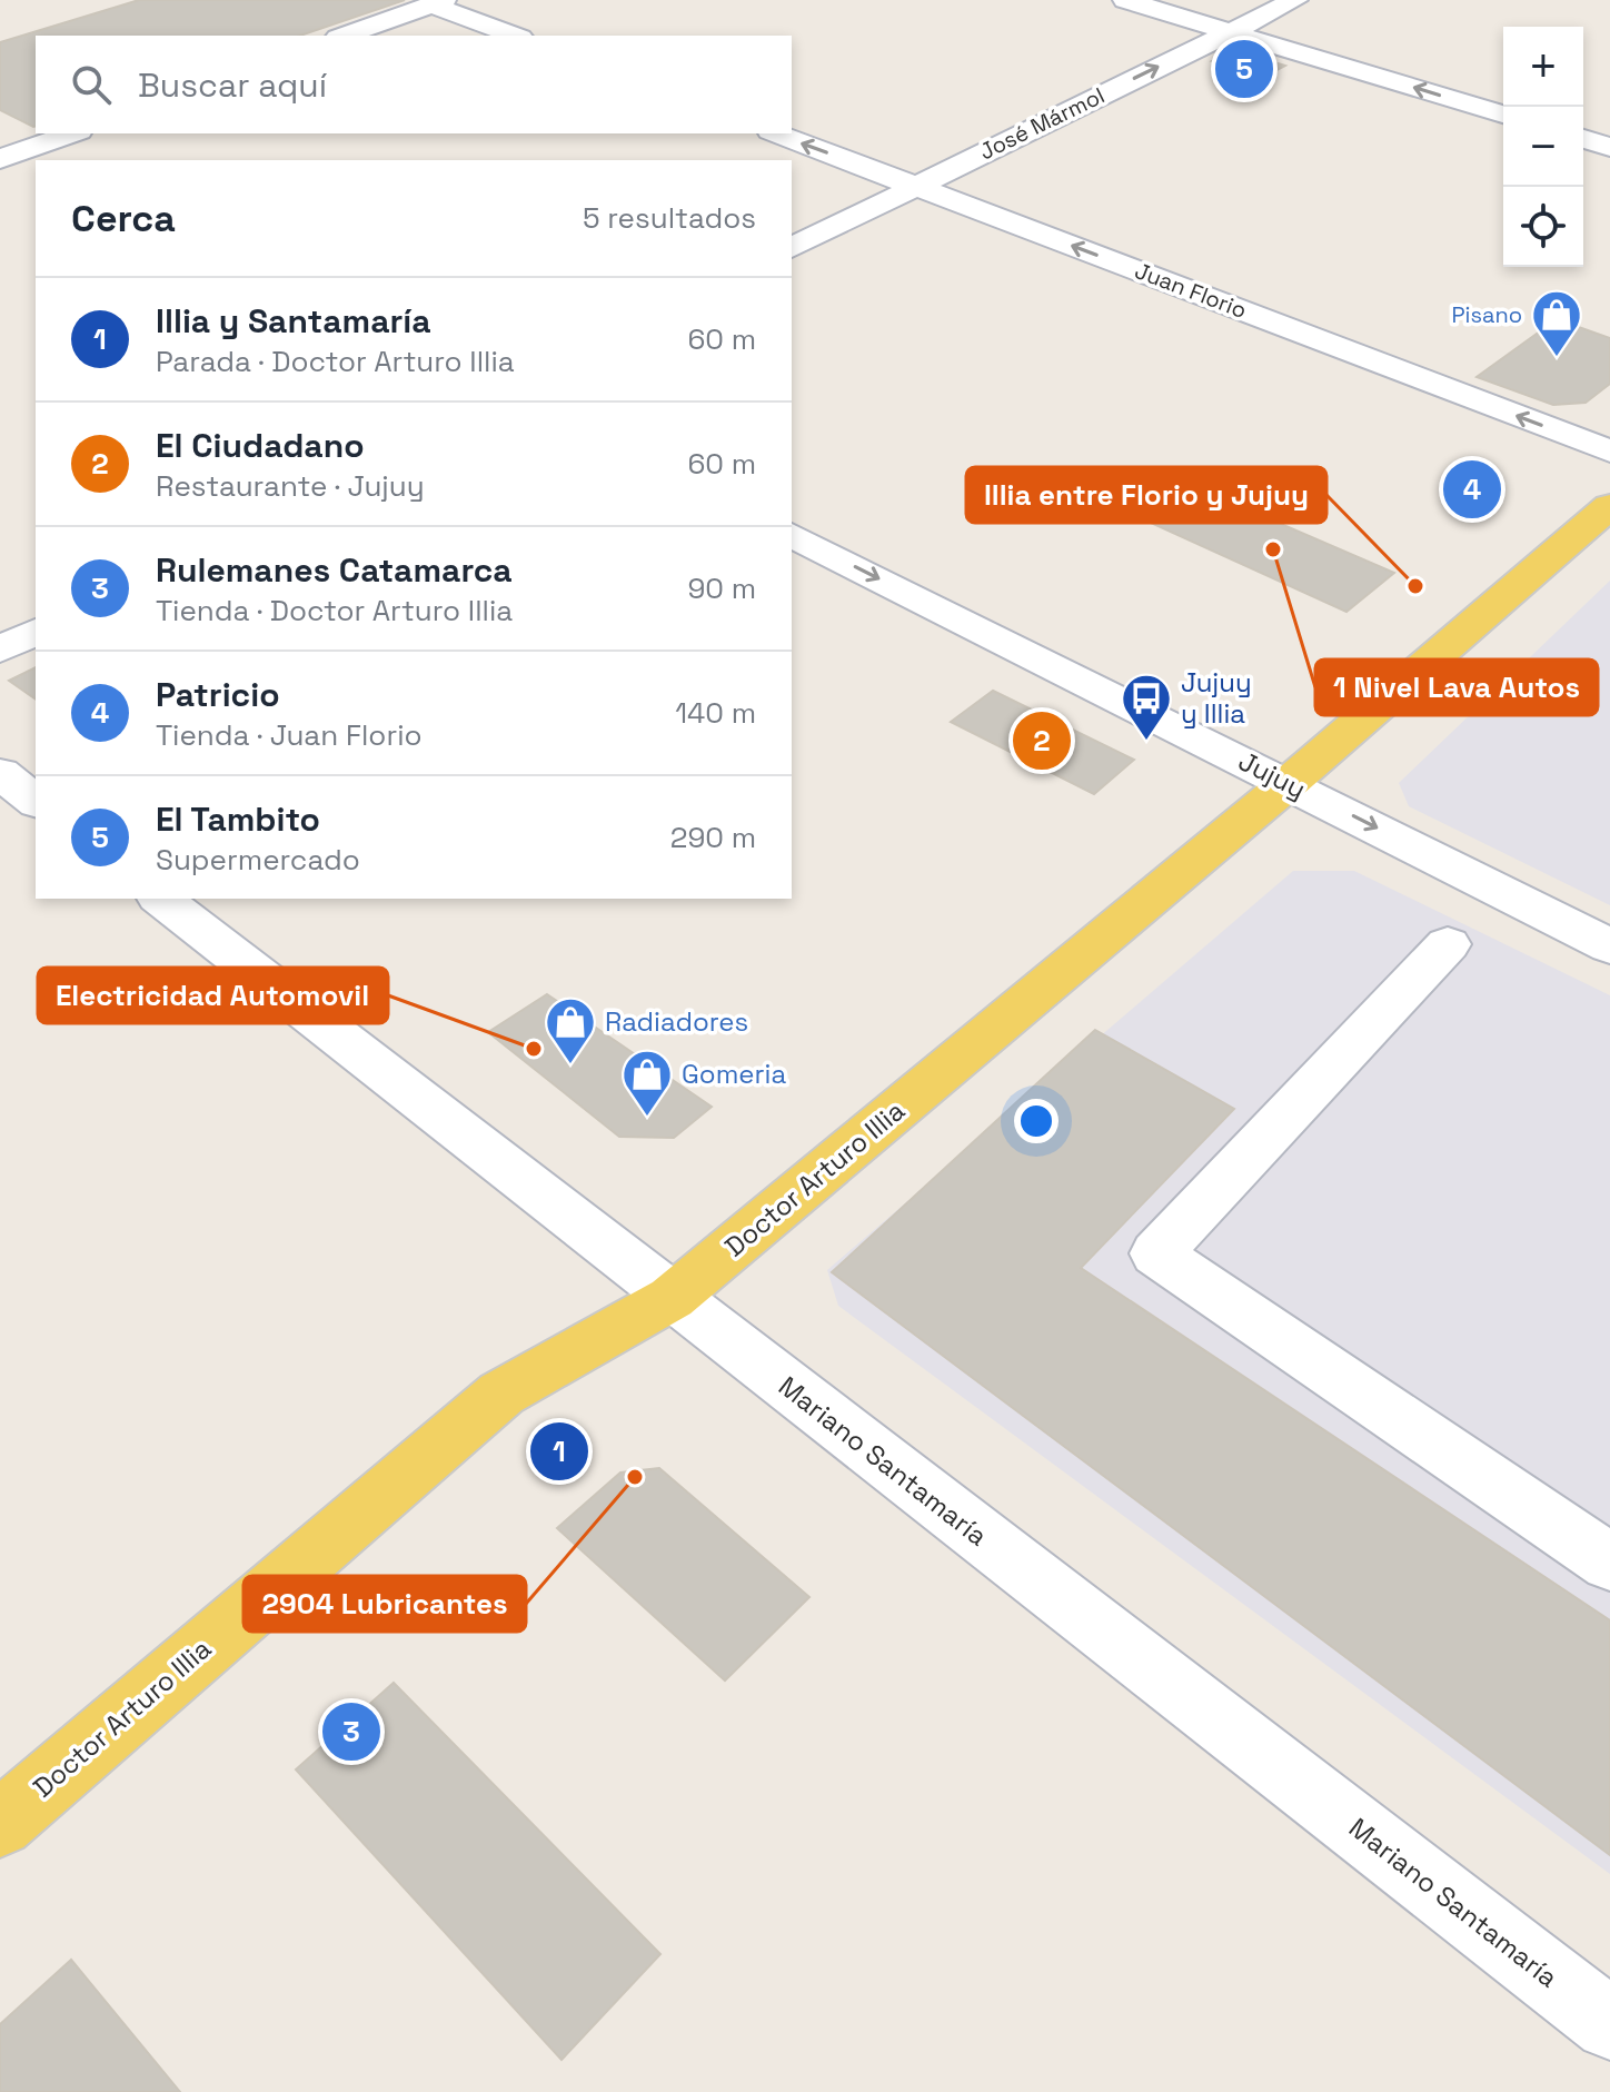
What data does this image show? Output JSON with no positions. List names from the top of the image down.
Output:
{
  "streets": {
    "main road": ["Doctor Arturo Illia"],
    "street": [
      "José Mármol",
      "Juan Florio",
      "Jujuy",
      "Mariano Santamaría"
    ]
  },
  "crossings": [
    ["José Mármol", "Juan Florio"],
    ["Jujuy", "Doctor Arturo Illia"],
    ["Doctor Arturo Illia", "Mariano Santamaría"]
  ],
  "one_way": ["José Mármol", "Jujuy"],
  "places": {
    "shop": ["Pisano", "Radiadores", "Gomeria"],
    "other": [
      "1 Nivel Lava Autos",
      "Illia entre Florio y Jujuy",
      "Electricidad Automovil",
      "2904 Lubricantes"
    ],
    "bus stop": ["Jujuy y Illia"]
  },
  "page": {
    "map_buttons": ["+", "−"],
    "pins": [
      "5",
      "4",
      "2",
      "1",
      "3"
    ],
    "search": "Buscar aquí",
    "heading": ["Cerca", "5 resultados"],
    "list": [
      {
        "mark": "1",
        "name": "Illia y Santamaría",
        "note": "Parada · Doctor Arturo Illia",
        "value": "60 m"
      },
      {
        "mark": "2",
        "name": "El Ciudadano",
        "note": "Restaurante · Jujuy",
        "value": "60 m"
      },
      {
        "mark": "3",
        "name": "Rulemanes Catamarca",
        "note": "Tienda · Doctor Arturo Illia",
        "value": "90 m"
      },
      {
        "mark": "4",
        "name": "Patricio",
        "note": "Tienda · Juan Florio",
        "value": "140 m"
      },
      {
        "mark": "5",
        "name": "El Tambito",
        "note": "Supermercado",
        "value": "290 m"
      }
    ]
  }
}
